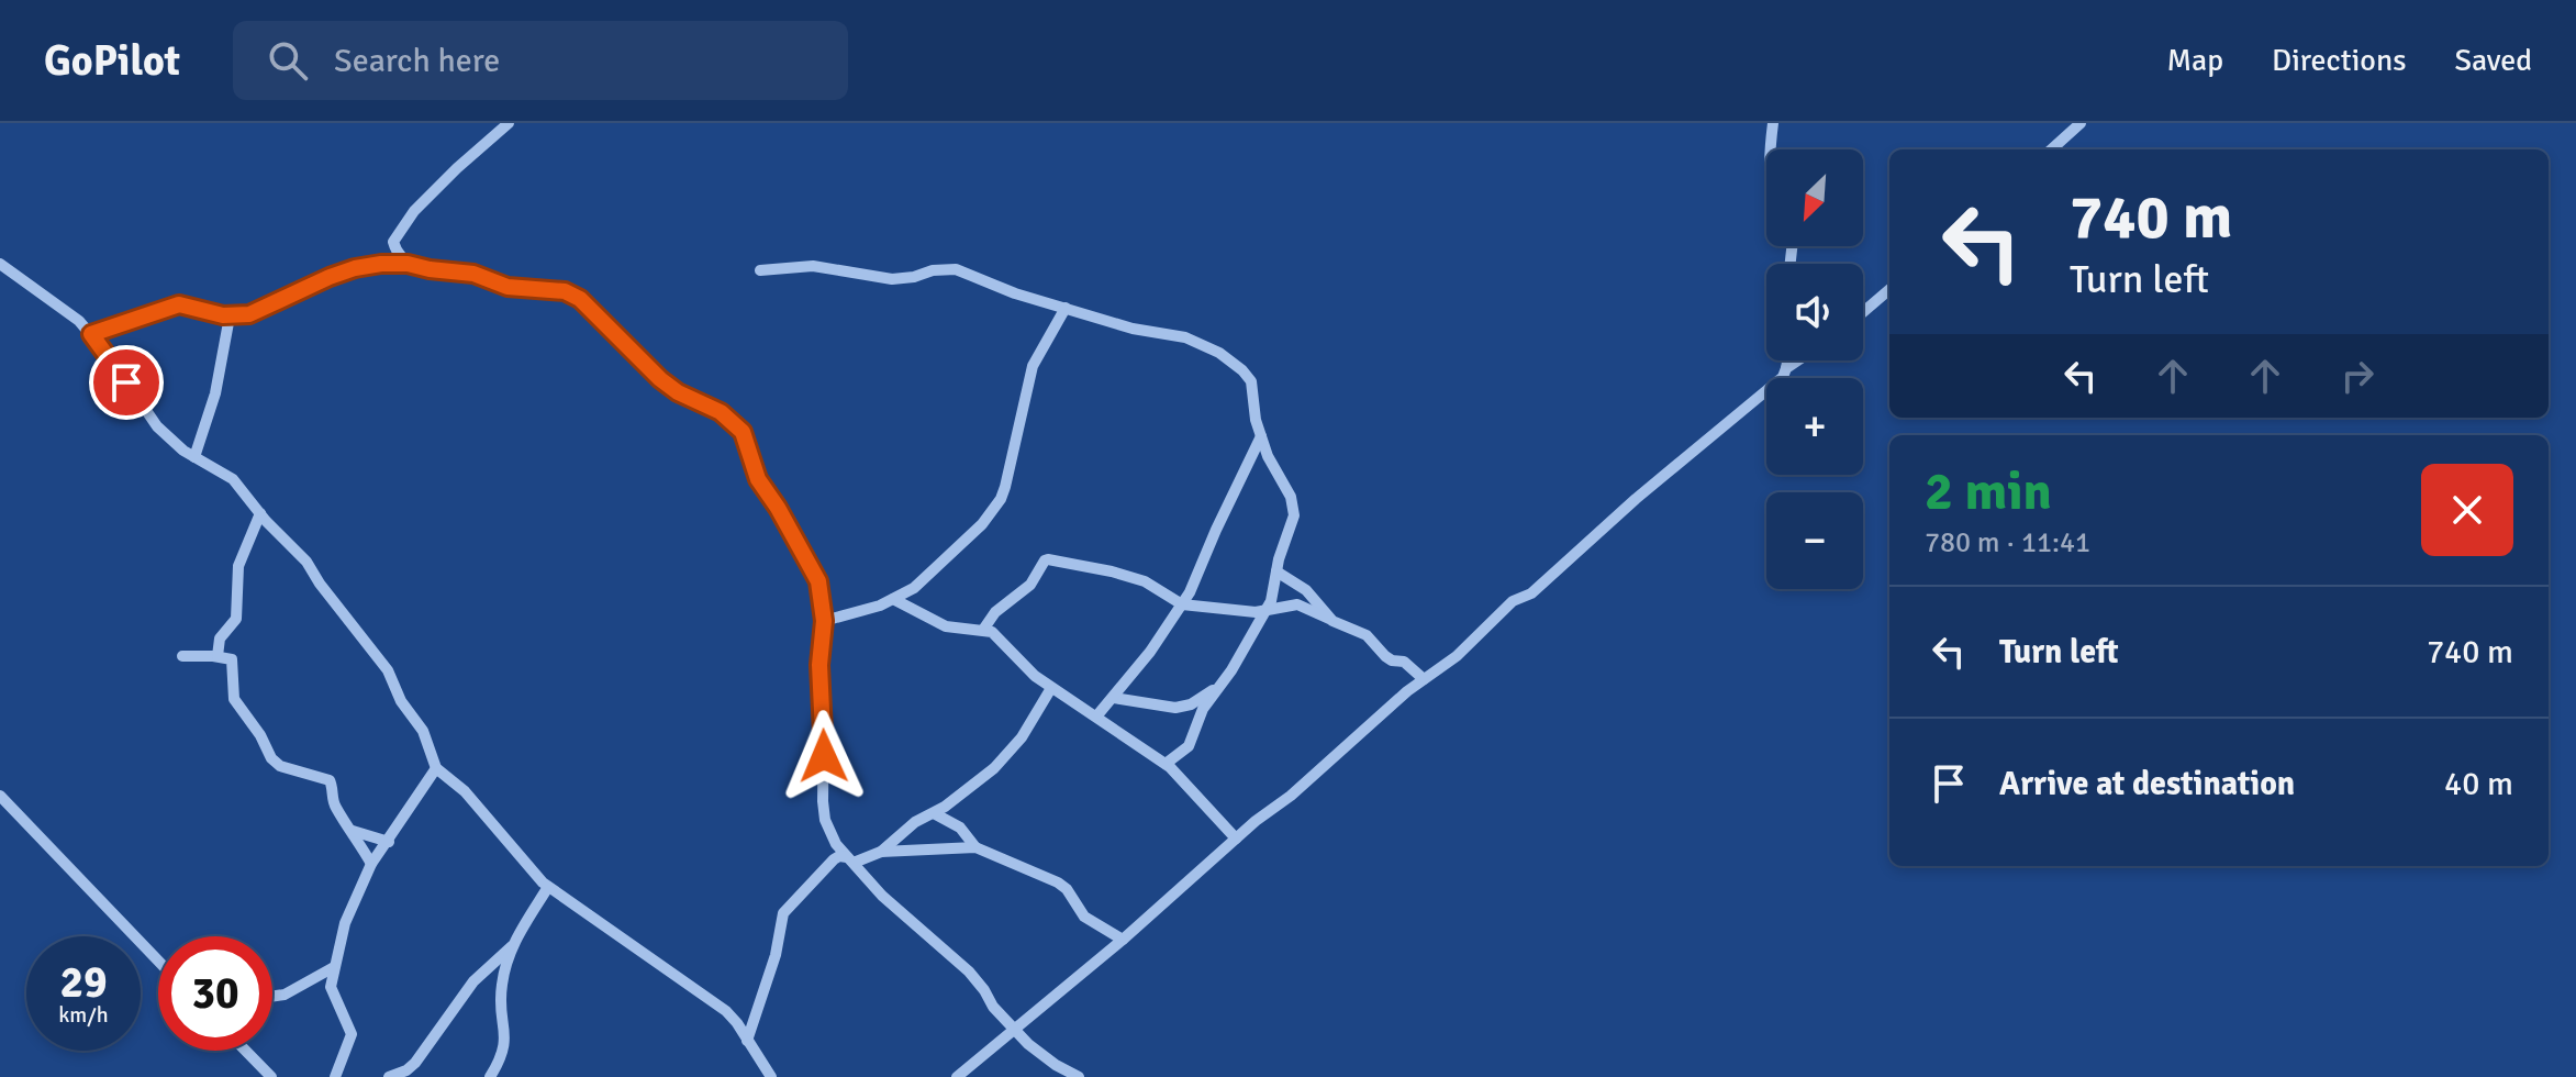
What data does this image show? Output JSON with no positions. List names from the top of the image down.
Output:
{
  "north": "bottom left",
  "page": {
    "header": "GoPilot",
    "search": "Search here",
    "nav": ["Map", "Directions", "Saved"],
    "map_buttons": ["+", "−"],
    "turn": ["740 m", "Turn left"],
    "heading": ["2 min", "780 m · 11:41"],
    "list": [
      {
        "name": "Turn left",
        "value": "740 m"
      },
      {
        "name": "Arrive at destination",
        "value": "40 m"
      }
    ],
    "speed": "29 km/h",
    "limit": "30"
  }
}
